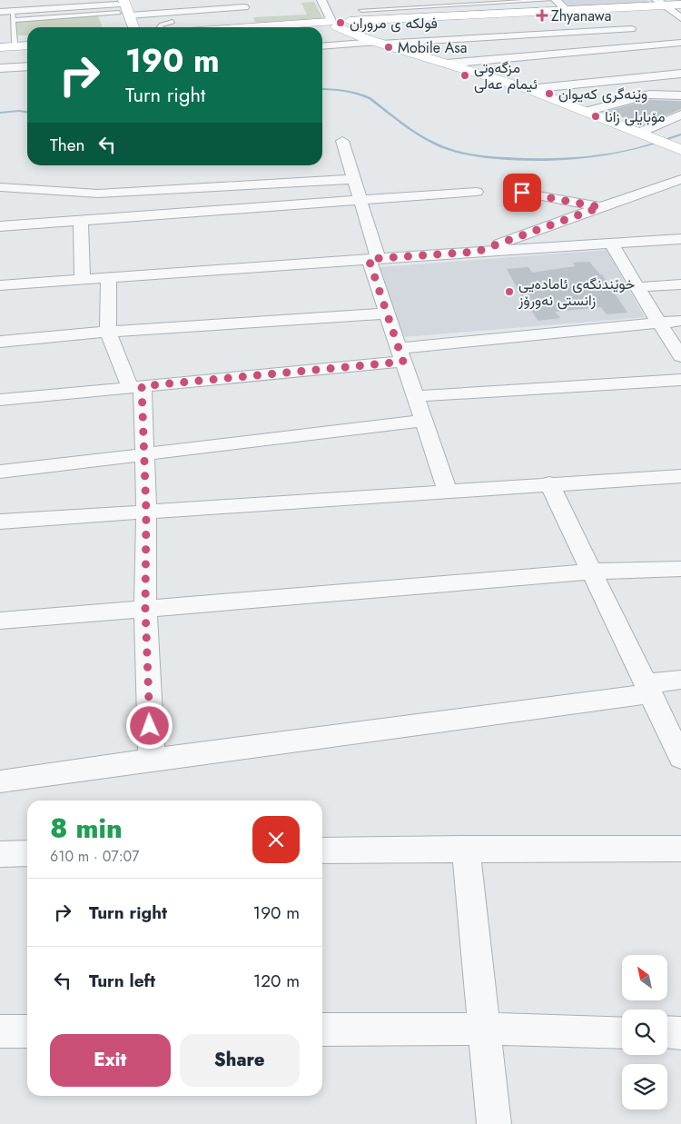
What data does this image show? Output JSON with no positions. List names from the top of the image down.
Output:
{
  "places": {
    "health": ["Zhyanawa"],
    "other": [
      "فولکه ی مروران",
      "Mobile Asa",
      "مزگەوتی ئیمام عەلی",
      "وێنەگری کەیوان",
      "مۆبایلی زانا",
      "خوێندنگەی ئامادەیی زانستی نەورۆز"
    ]
  },
  "north": "top left",
  "page": {
    "turn": ["190 m", "Turn right"],
    "then": "Then",
    "heading": ["8 min", "610 m · 07:07"],
    "list": [
      {
        "name": "Turn right",
        "value": "190 m"
      },
      {
        "name": "Turn left",
        "value": "120 m"
      }
    ],
    "buttons": ["Exit", "Share"]
  }
}
